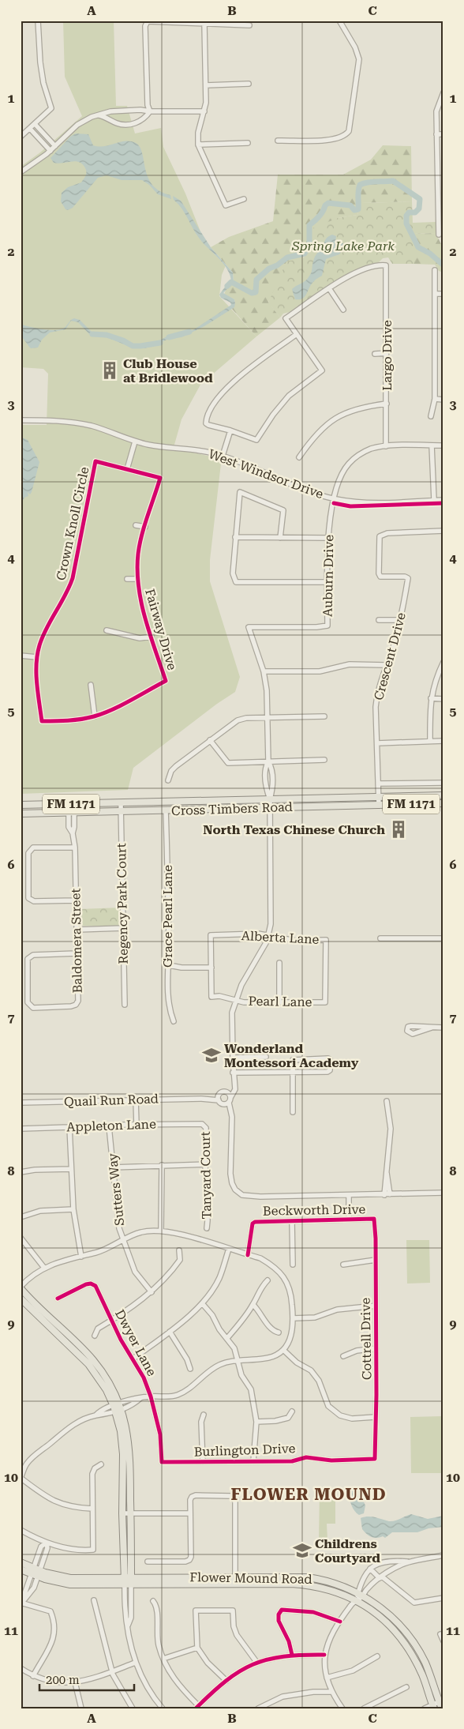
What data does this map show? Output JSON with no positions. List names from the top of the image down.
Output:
{
  "streets": {
    "main road": ["FM 1171", "Cross Timbers Road", "Flower Mound Road"],
    "street": [
      "Largo Drive",
      "West Windsor Drive",
      "Crown Knoll Circle",
      "Auburn Drive",
      "Fairway Drive",
      "Crescent Drive",
      "Regency Park Court",
      "Grace Pearl Lane",
      "Alberta Lane",
      "Baldomera Street",
      "Pearl Lane",
      "Quail Run Road",
      "Appleton Lane",
      "Tanyard Court",
      "Sutters Way",
      "Beckworth Drive",
      "Cottrell Drive",
      "Dwyer Lane",
      "Burlington Drive"
    ]
  },
  "crossings": [
    ["Largo Drive", "Auburn Drive"],
    ["West Windsor Drive", "Auburn Drive"],
    ["Crown Knoll Circle", "Fairway Drive"],
    ["Auburn Drive", "Cross Timbers Road"],
    ["Auburn Drive", "Alberta Lane"],
    ["Auburn Drive", "Pearl Lane"],
    ["Crescent Drive", "Cross Timbers Road"],
    ["Cross Timbers Road", "Regency Park Court"],
    ["Cross Timbers Road", "Grace Pearl Lane"],
    ["Cross Timbers Road", "Baldomera Street"],
    ["Alberta Lane", "Pearl Lane"],
    ["Appleton Lane", "Tanyard Court"],
    ["Appleton Lane", "Sutters Way"],
    ["Beckworth Drive", "Cottrell Drive"],
    ["Cottrell Drive", "Burlington Drive"],
    ["Dwyer Lane", "Burlington Drive"]
  ],
  "districts": ["FLOWER MOUND"],
  "parks": ["Spring Lake Park"],
  "places": {
    "building": ["Club House at Bridlewood", "North Texas Chinese Church"],
    "school or university": ["Wonderland Montessori Academy", "Childrens Courtyard"]
  },
  "scale_bar": "200 m",
  "grid": {
    "columns": ["A", "B", "C"],
    "rows": [
      "1",
      "2",
      "3",
      "4",
      "5",
      "6",
      "7",
      "8",
      "9",
      "10",
      "11"
    ]
  }
}
